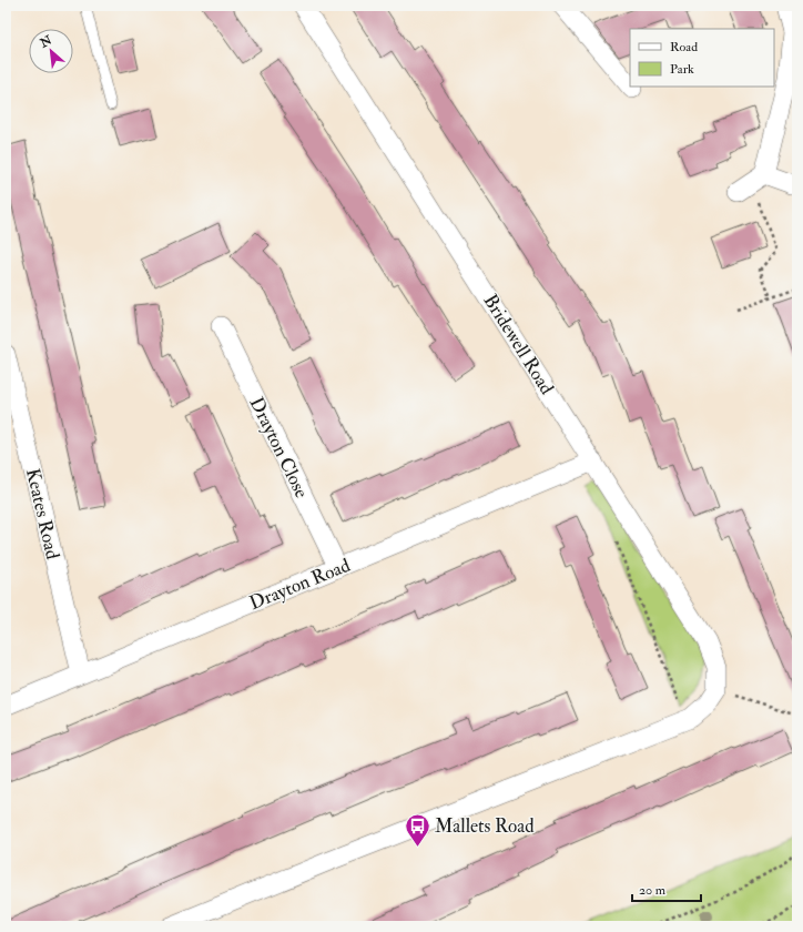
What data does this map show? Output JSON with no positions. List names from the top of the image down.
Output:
{
  "streets": {
    "street": [
      "Bridewell Road",
      "Drayton Close",
      "Keates Road",
      "Drayton Road"
    ]
  },
  "crossings": [
    ["Bridewell Road", "Drayton Road"],
    ["Drayton Close", "Drayton Road"],
    ["Keates Road", "Drayton Road"]
  ],
  "places": {
    "bus stop": ["Mallets Road"]
  },
  "legend": ["Road", "Park"],
  "scale_bar": "20 m",
  "north": "top left"
}
